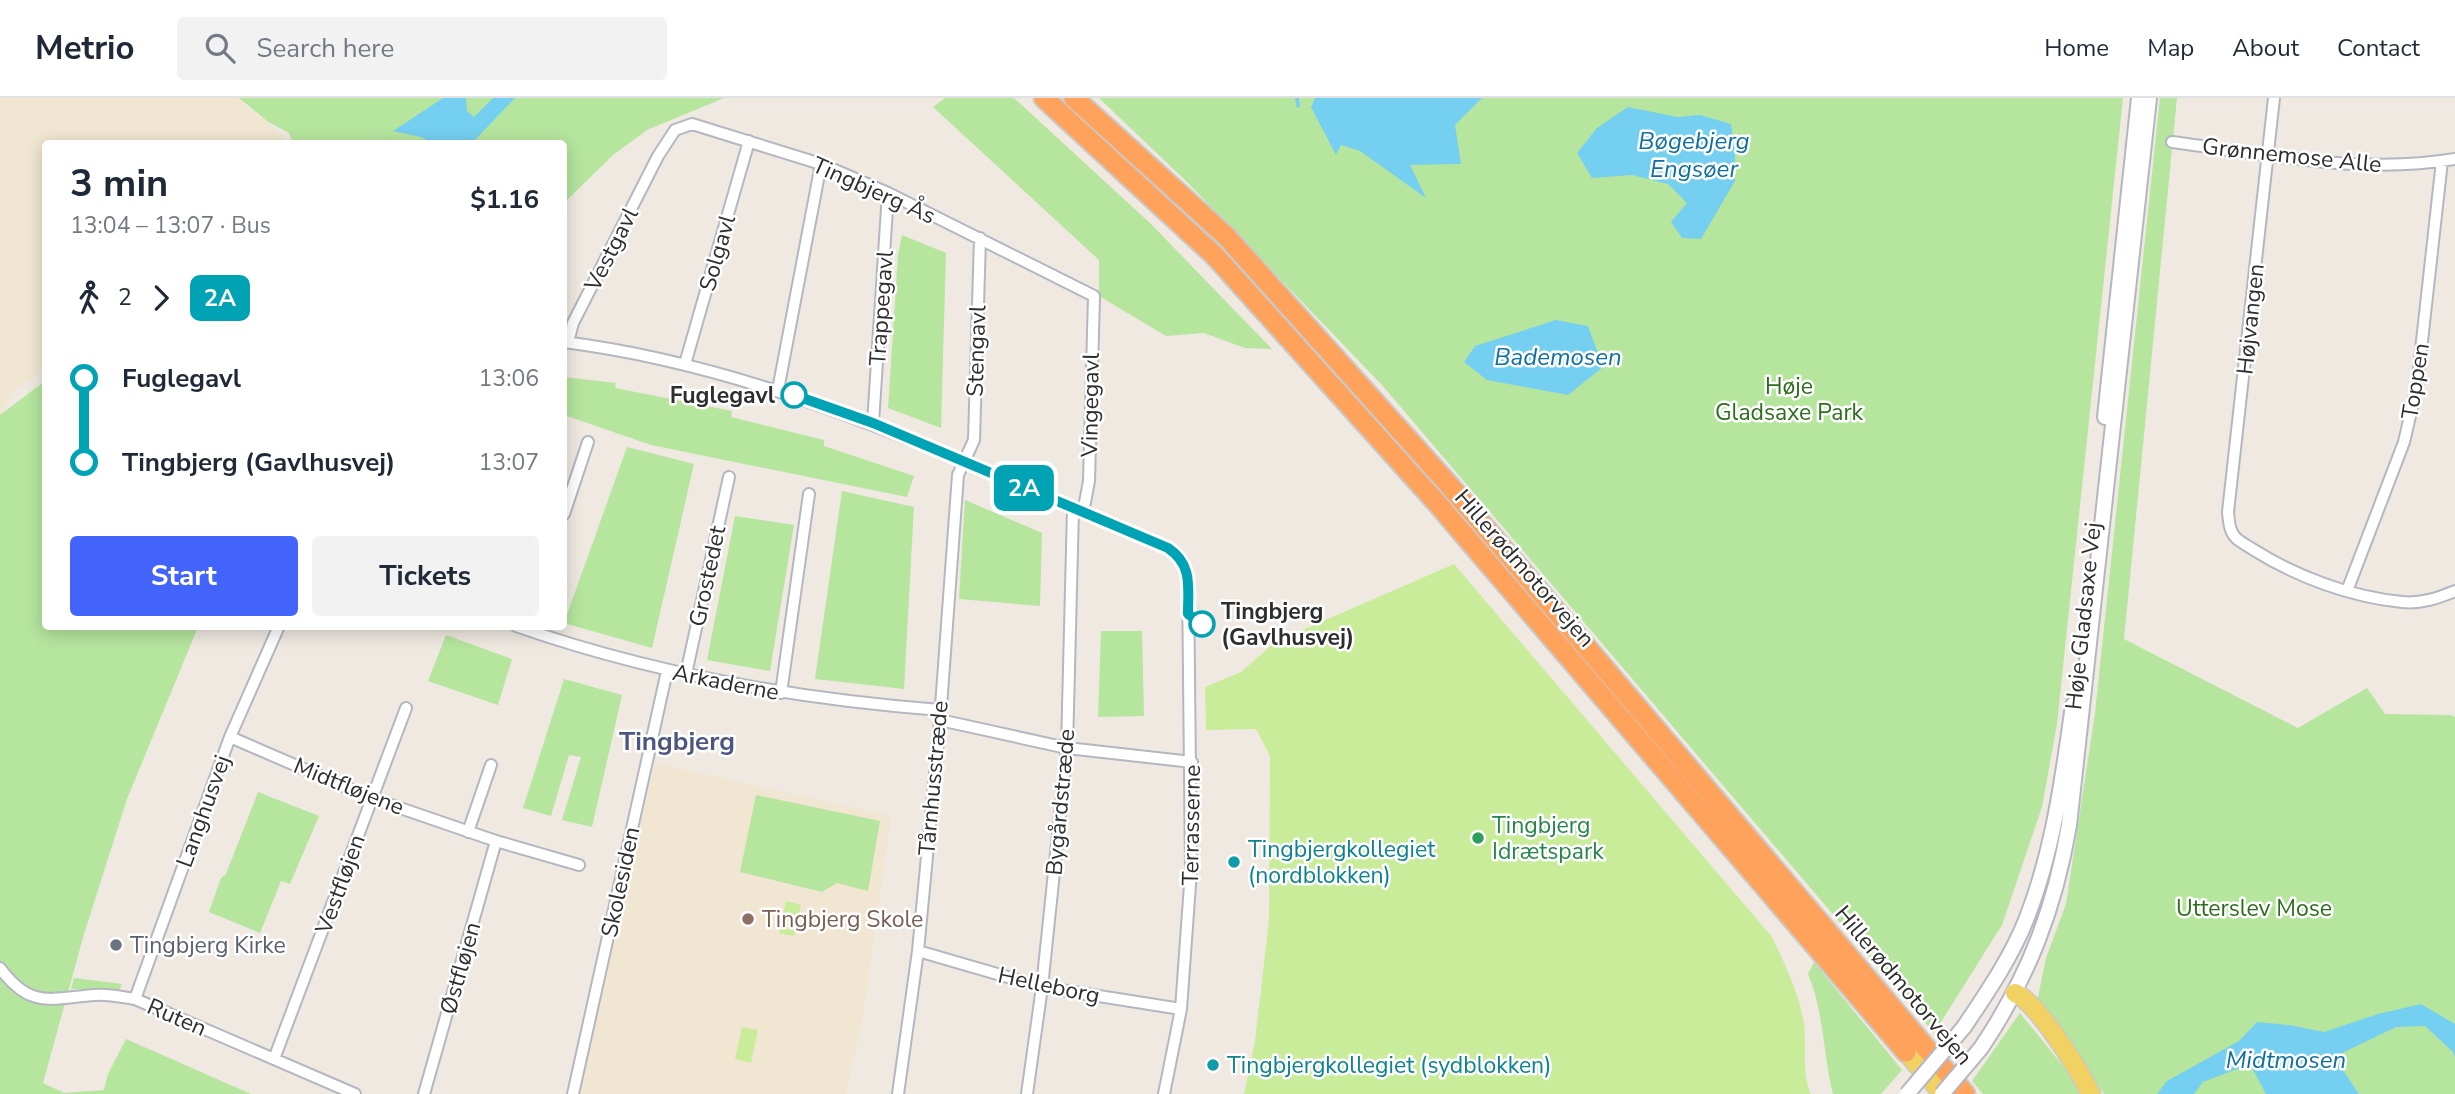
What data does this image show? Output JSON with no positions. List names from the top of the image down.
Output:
{
  "streets": {
    "highway": ["Hillerødmotorvejen"],
    "street": [
      "Grønnemose Alle",
      "Tingbjerg Ås",
      "Vestgavl",
      "Solgavl",
      "Trappegavl",
      "Højvangen",
      "Stengavl",
      "Toppen",
      "Vingegavl",
      "Grostedet",
      "Høje Gladsaxe Vej",
      "Arkaderne",
      "Tårnhusstræde",
      "Midtfløjene",
      "Bygårdstræde",
      "Langhusvej",
      "Terrasserne",
      "Skolesiden",
      "Vestfløjen",
      "Østfløjen",
      "Helleborg",
      "Ruten"
    ]
  },
  "crossings": [
    ["Grønnemose Alle", "Højvangen"],
    ["Grønnemose Alle", "Toppen"],
    ["Tingbjerg Ås", "Vestgavl"],
    ["Tingbjerg Ås", "Solgavl"],
    ["Tingbjerg Ås", "Trappegavl"],
    ["Tingbjerg Ås", "Stengavl"],
    ["Tingbjerg Ås", "Vingegavl"],
    ["Højvangen", "Toppen"],
    ["Stengavl", "Tårnhusstræde"],
    ["Vingegavl", "Bygårdstræde"],
    ["Vingegavl", "Terrasserne"],
    ["Hillerødmotorvejen", "Høje Gladsaxe Vej"],
    ["Grostedet", "Arkaderne"],
    ["Arkaderne", "Tårnhusstræde"],
    ["Arkaderne", "Bygårdstræde"],
    ["Arkaderne", "Terrasserne"],
    ["Arkaderne", "Skolesiden"],
    ["Tårnhusstræde", "Helleborg"],
    ["Midtfløjene", "Langhusvej"],
    ["Midtfløjene", "Vestfløjen"],
    ["Midtfløjene", "Østfløjen"],
    ["Bygårdstræde", "Terrasserne"],
    ["Bygårdstræde", "Helleborg"],
    ["Langhusvej", "Ruten"],
    ["Terrasserne", "Helleborg"],
    ["Vestfløjen", "Ruten"]
  ],
  "districts": ["Tingbjerg"],
  "water": ["Bøgebjerg Engsøer", "Bademosen", "Midtmosen"],
  "parks": ["Høje Gladsaxe Park", "Utterslev Mose"],
  "places": [
    "Fuglegavl",
    "Tingbjerg (Gavlhusvej)",
    "Tingbjerg Idrætspark",
    "Tingbjergkollegiet (nordblokken)",
    "Tingbjerg Skole",
    "Tingbjerg Kirke",
    "Tingbjergkollegiet (sydblokken)"
  ],
  "lines": ["bus line 2A"],
  "page": {
    "header": "Metrio",
    "search": "Search here",
    "nav": [
      "Home",
      "Map",
      "About",
      "Contact"
    ],
    "on_map": "2A",
    "heading": ["3 min", "13:04 – 13:07 · Bus", "$1.16"],
    "legs": ["2", "2A"],
    "list": [
      {
        "name": "Fuglegavl",
        "value": "13:06"
      },
      {
        "name": "Tingbjerg (Gavlhusvej)",
        "value": "13:07"
      }
    ],
    "buttons": ["Start", "Tickets"]
  }
}
